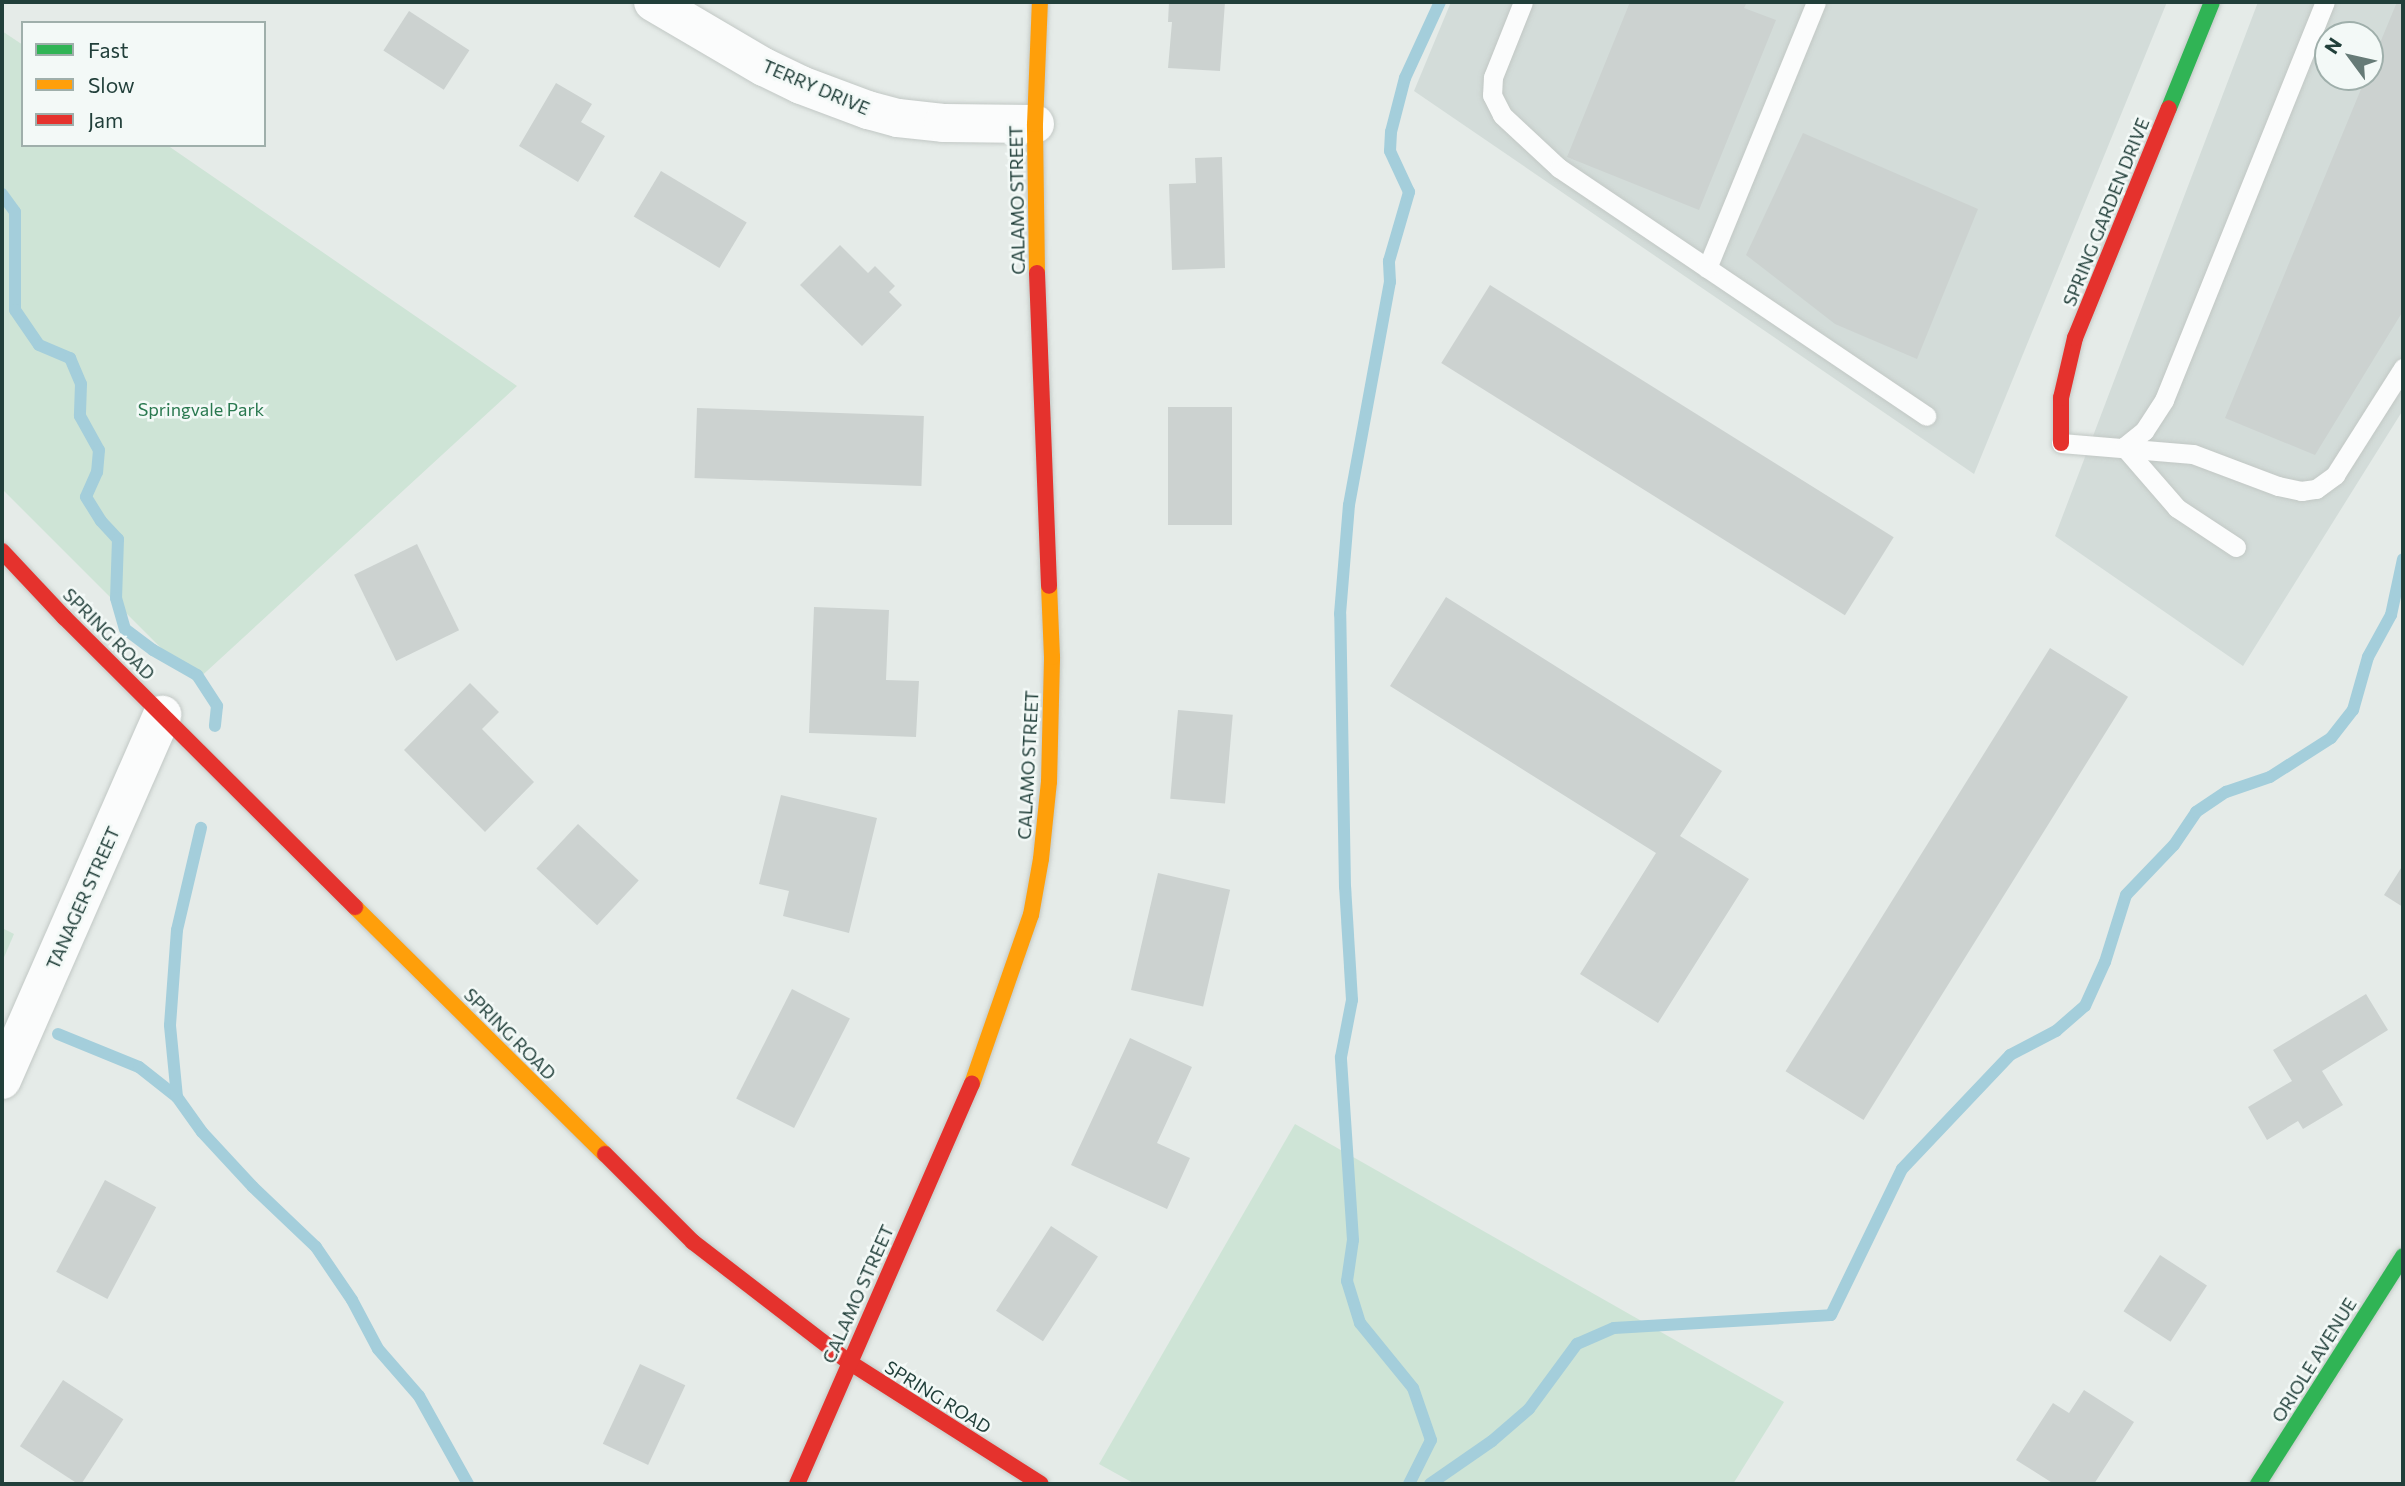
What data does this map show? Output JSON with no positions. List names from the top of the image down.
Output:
{
  "streets": {
    "street": [
      "TERRY DRIVE",
      "CALAMO STREET",
      "SPRING GARDEN DRIVE",
      "SPRING ROAD",
      "TANAGER STREET",
      "ORIOLE AVENUE"
    ]
  },
  "crossings": [
    ["TERRY DRIVE", "CALAMO STREET"],
    ["CALAMO STREET", "SPRING ROAD"],
    ["SPRING ROAD", "TANAGER STREET"]
  ],
  "parks": ["Springvale Park"],
  "legend": ["Fast", "Slow", "Jam"],
  "north": "top left"
}
